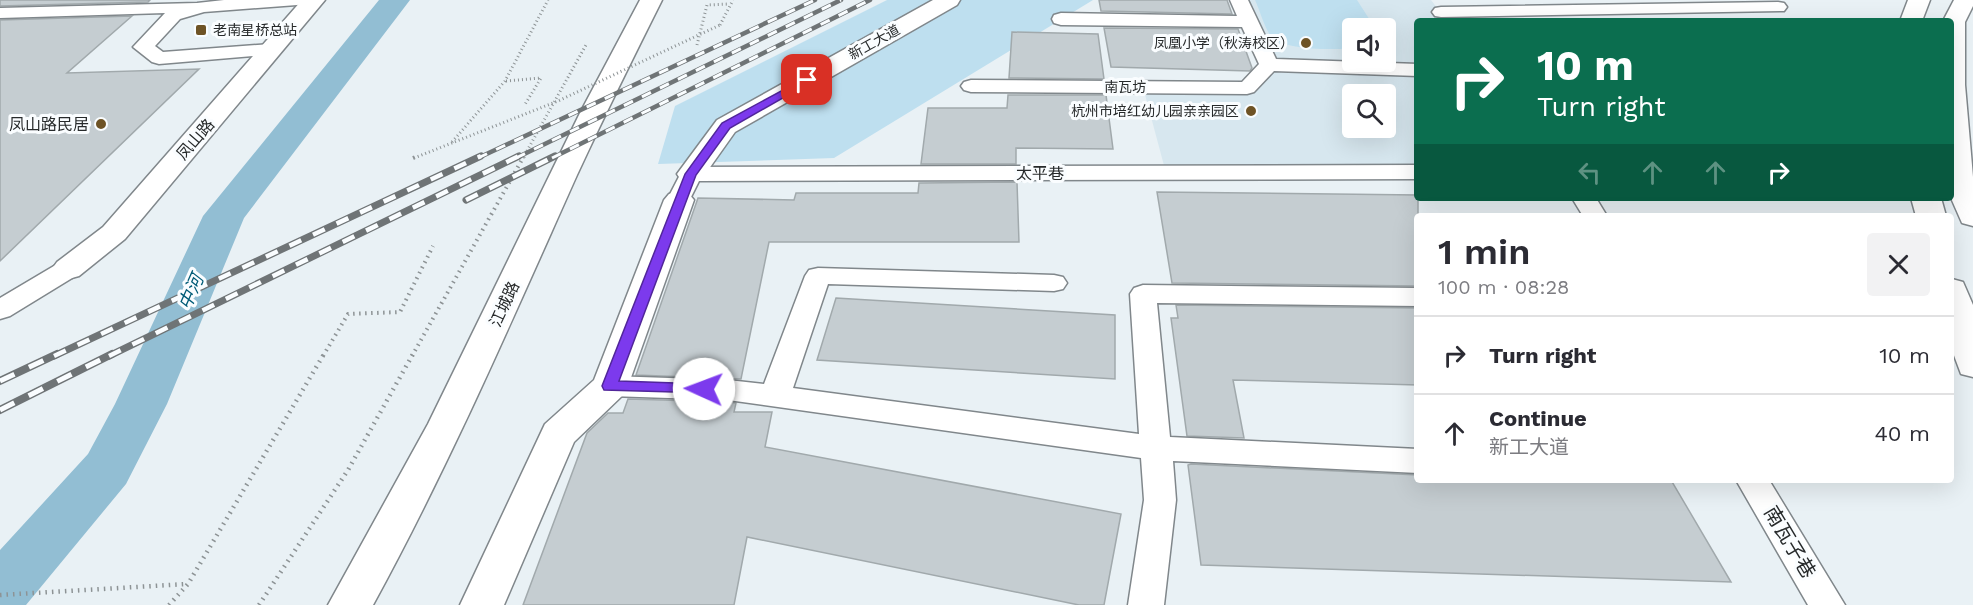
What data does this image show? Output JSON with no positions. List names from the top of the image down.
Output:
{
  "streets": {
    "main road": ["新工大道", "凤山路", "江城路"],
    "lane": ["南瓦坊", "太平巷", "南瓦子巷"]
  },
  "crossings": [
    ["新工大道", "太平巷"]
  ],
  "water": ["中河"],
  "places": {
    "transit": ["老南星桥总站"],
    "other": ["凤凰小学（秋涛校区）", "杭州市培红幼儿园亲亲园区", "凤山路民居"]
  },
  "page": {
    "turn": ["10 m", "Turn right"],
    "heading": ["1 min", "100 m · 08:28"],
    "list": [
      {
        "name": "Turn right",
        "value": "10 m"
      },
      {
        "name": "Continue",
        "note": "新工大道",
        "value": "40 m"
      }
    ]
  }
}
